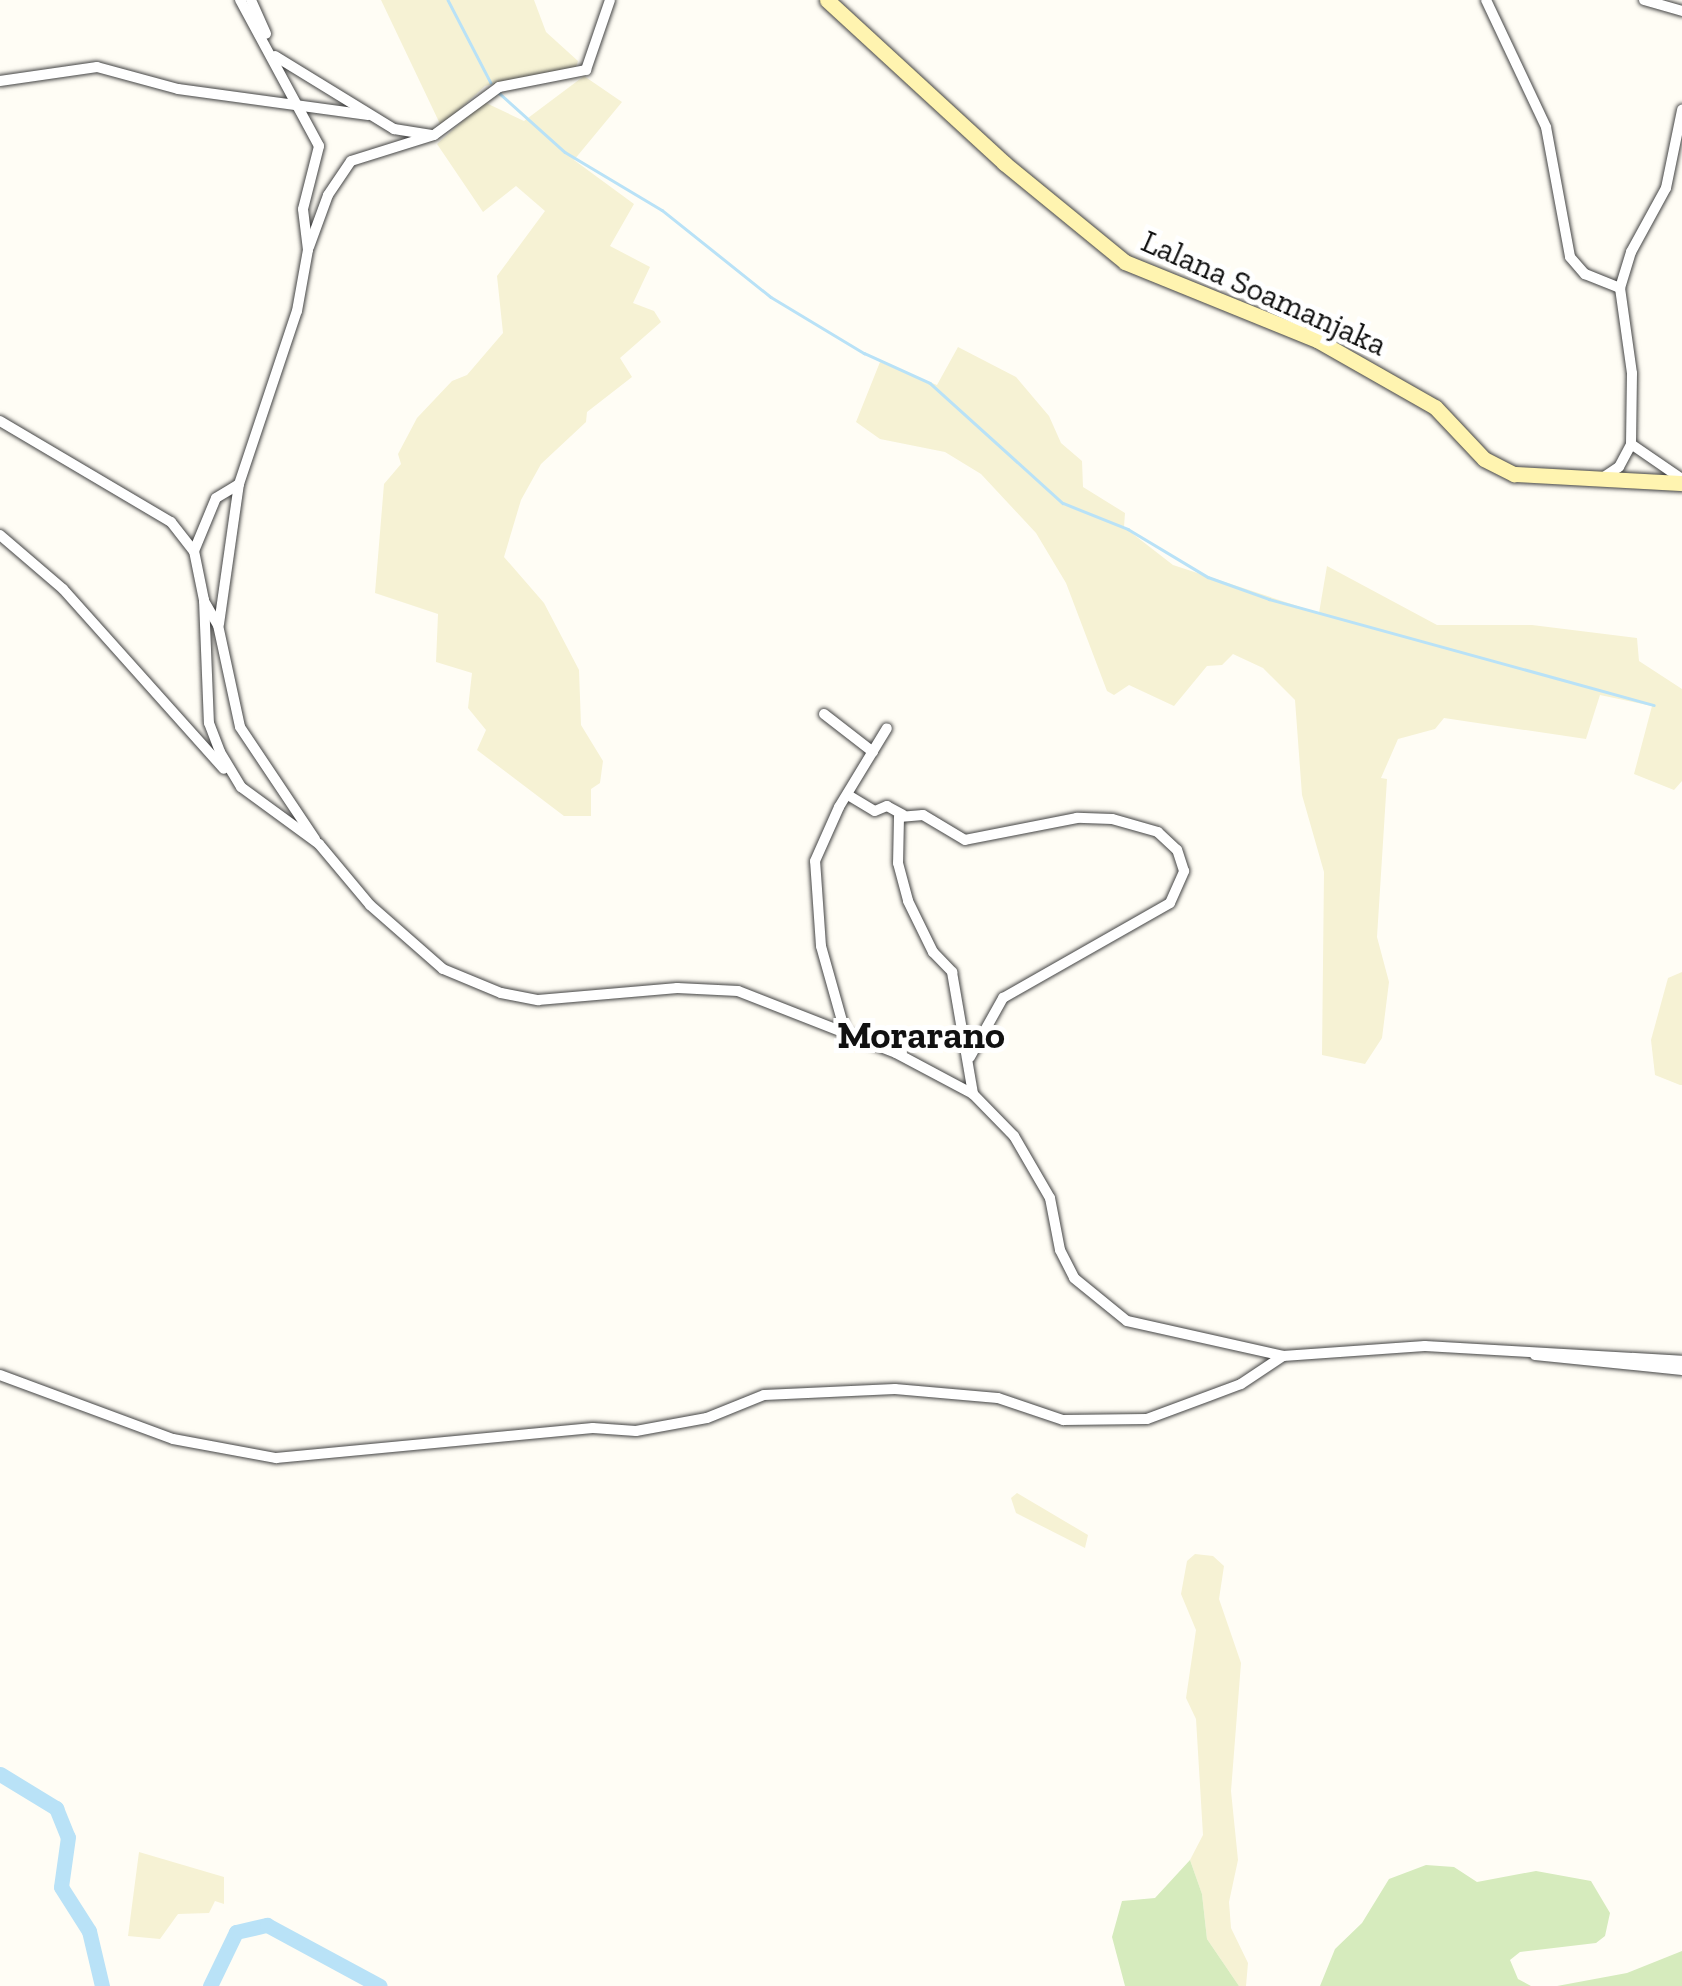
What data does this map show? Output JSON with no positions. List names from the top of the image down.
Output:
{
  "streets": {
    "street": ["Lalana Soamanjaka"]
  },
  "districts": ["Morarano"]
}
